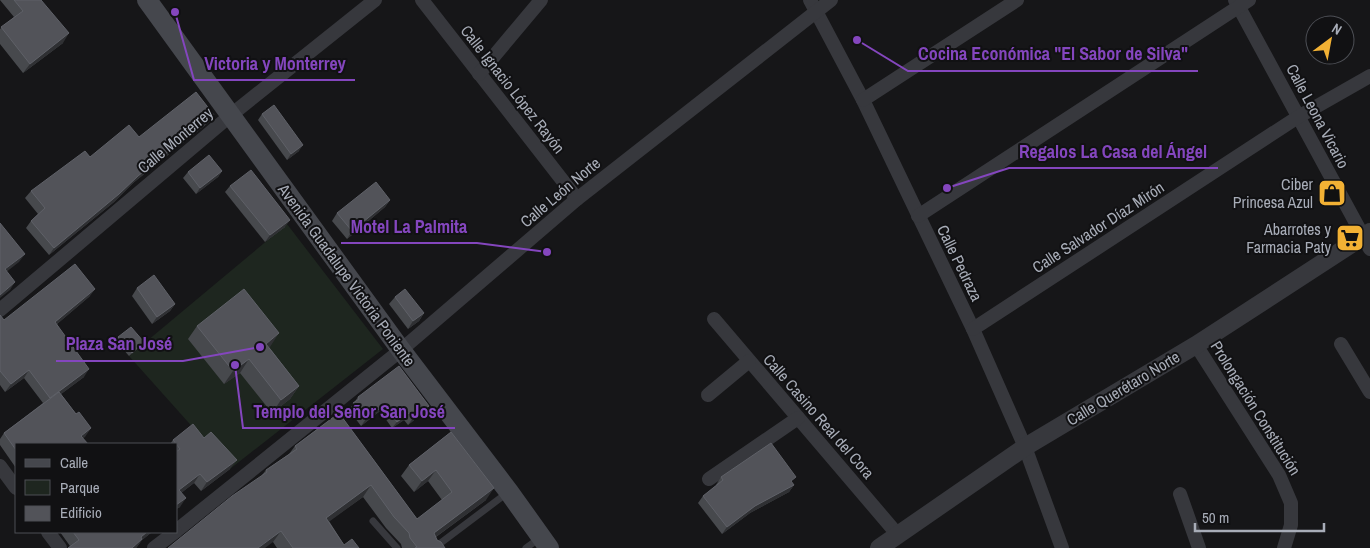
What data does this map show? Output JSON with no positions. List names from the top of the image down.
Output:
{
  "streets": {
    "main road": ["Avenida Guadalupe Victoria Poniente"],
    "street": [
      "Calle Ignacio López Rayón",
      "Calle Leona Vicario",
      "Calle Monterrey",
      "Calle León Norte",
      "Calle Salvador Díaz Mirón",
      "Calle Pedraza",
      "Calle Querétaro Norte",
      "Prolongación Constitución",
      "Calle Casino Real del Cora"
    ]
  },
  "crossings": [
    ["Calle Ignacio López Rayón", "Calle León Norte"],
    ["Calle Leona Vicario", "Calle Salvador Díaz Mirón"],
    ["Calle Leona Vicario", "Calle Querétaro Norte"],
    ["Calle Monterrey", "Avenida Guadalupe Victoria Poniente"],
    ["Calle León Norte", "Calle Pedraza"],
    ["Calle León Norte", "Avenida Guadalupe Victoria Poniente"],
    ["Calle Salvador Díaz Mirón", "Calle Pedraza"],
    ["Calle Pedraza", "Calle Querétaro Norte"],
    ["Calle Querétaro Norte", "Prolongación Constitución"],
    ["Calle Querétaro Norte", "Calle Casino Real del Cora"]
  ],
  "places": {
    "other": [
      "Victoria y Monterrey",
      "Cocina Económica \"El Sabor de Silva\"",
      "Regalos La Casa del Ángel",
      "Motel La Palmita",
      "Plaza San José",
      "Templo del Señor San José"
    ],
    "shop": ["Ciber Princesa Azul"],
    "supermarket": ["Abarrotes y Farmacia Paty"]
  },
  "legend": ["Calle", "Parque", "Edificio"],
  "scale_bar": "50 m",
  "north": "top right"
}
